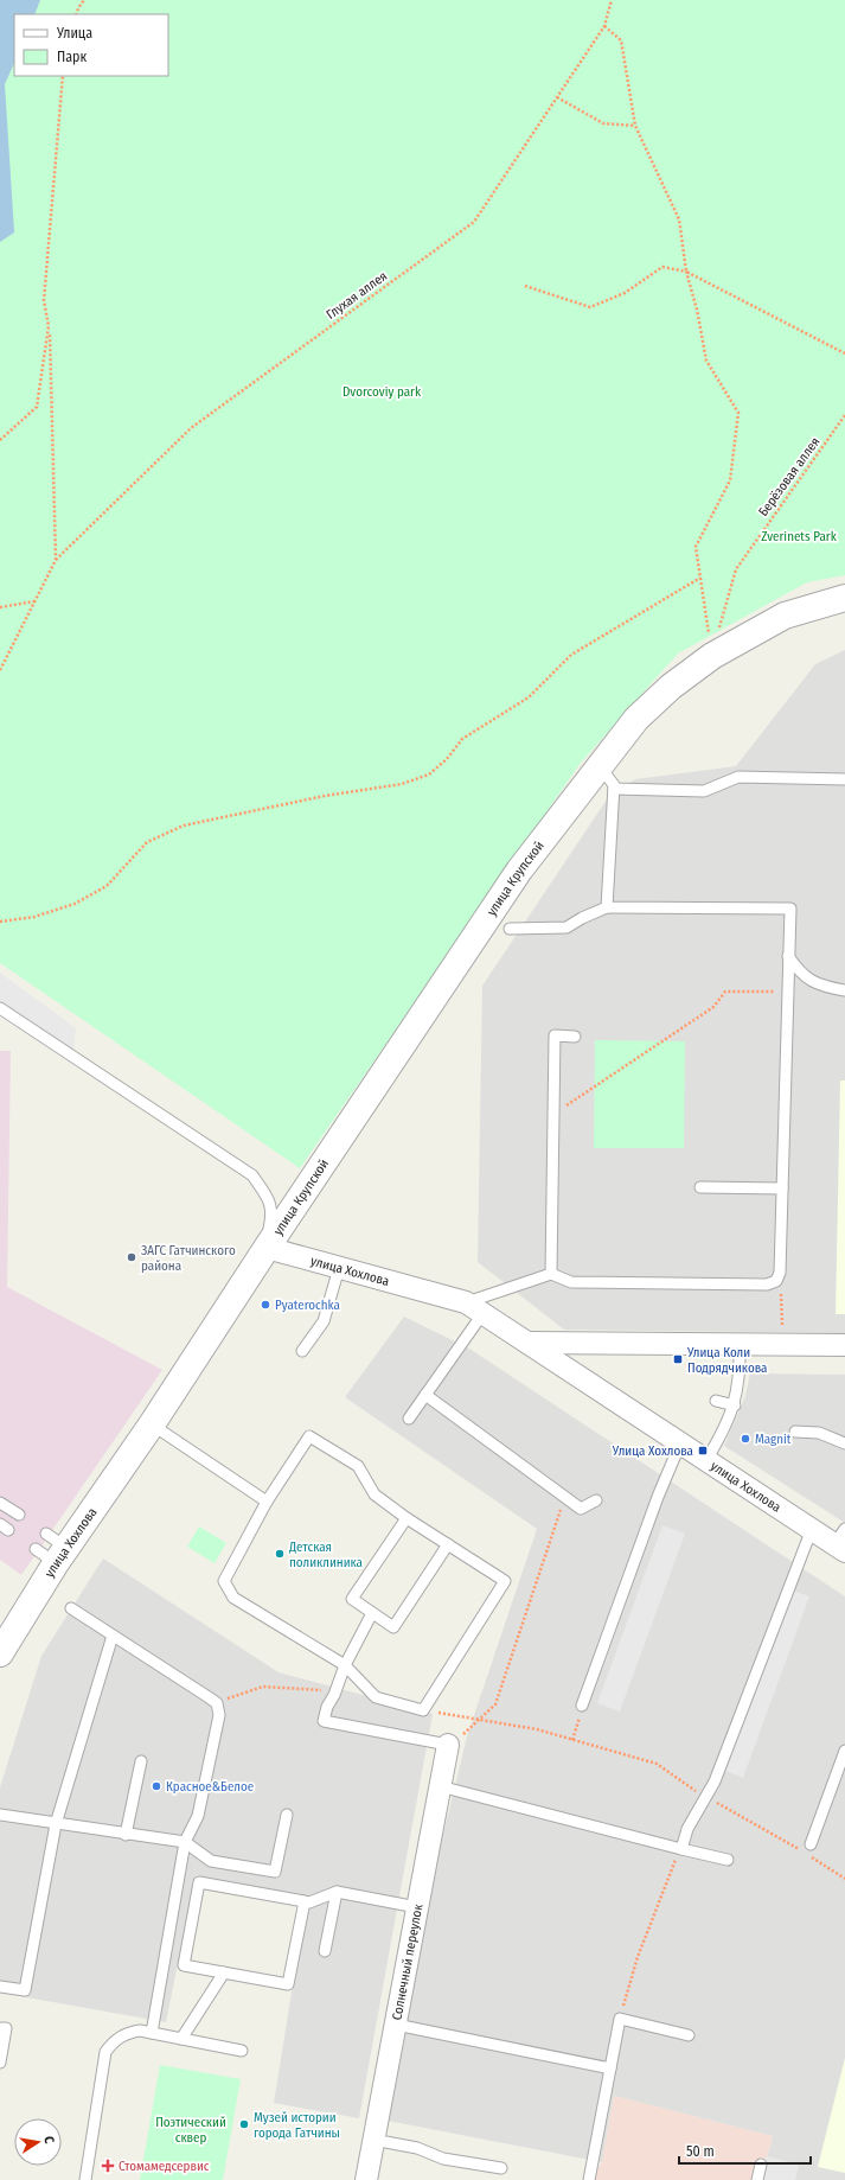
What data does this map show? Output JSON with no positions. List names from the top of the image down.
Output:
{
  "streets": {
    "street": ["улица Крупской", "улица Хохлова", "Солнечный переулок"],
    "path": ["Глухая аллея", "Берёзовая аллея"]
  },
  "crossings": [
    ["Берёзовая аллея", "улица Крупской"],
    ["улица Крупской", "улица Хохлова"]
  ],
  "parks": ["Dvorcoviy park", "Zverinets Park", "Поэтический сквер"],
  "places": {
    "other": [
      "ЗАГС Гатчинского района",
      "Pyaterochka",
      "Magnit",
      "Детская поликлиника",
      "Красное&Белое",
      "Музей истории города Гатчины"
    ],
    "transit": ["Улица Коли Подрядчикова", "Улица Хохлова"],
    "health": ["Стомамедсервис"]
  },
  "legend": ["Улица", "Парк"],
  "scale_bar": "50 m",
  "north": "right"
}
